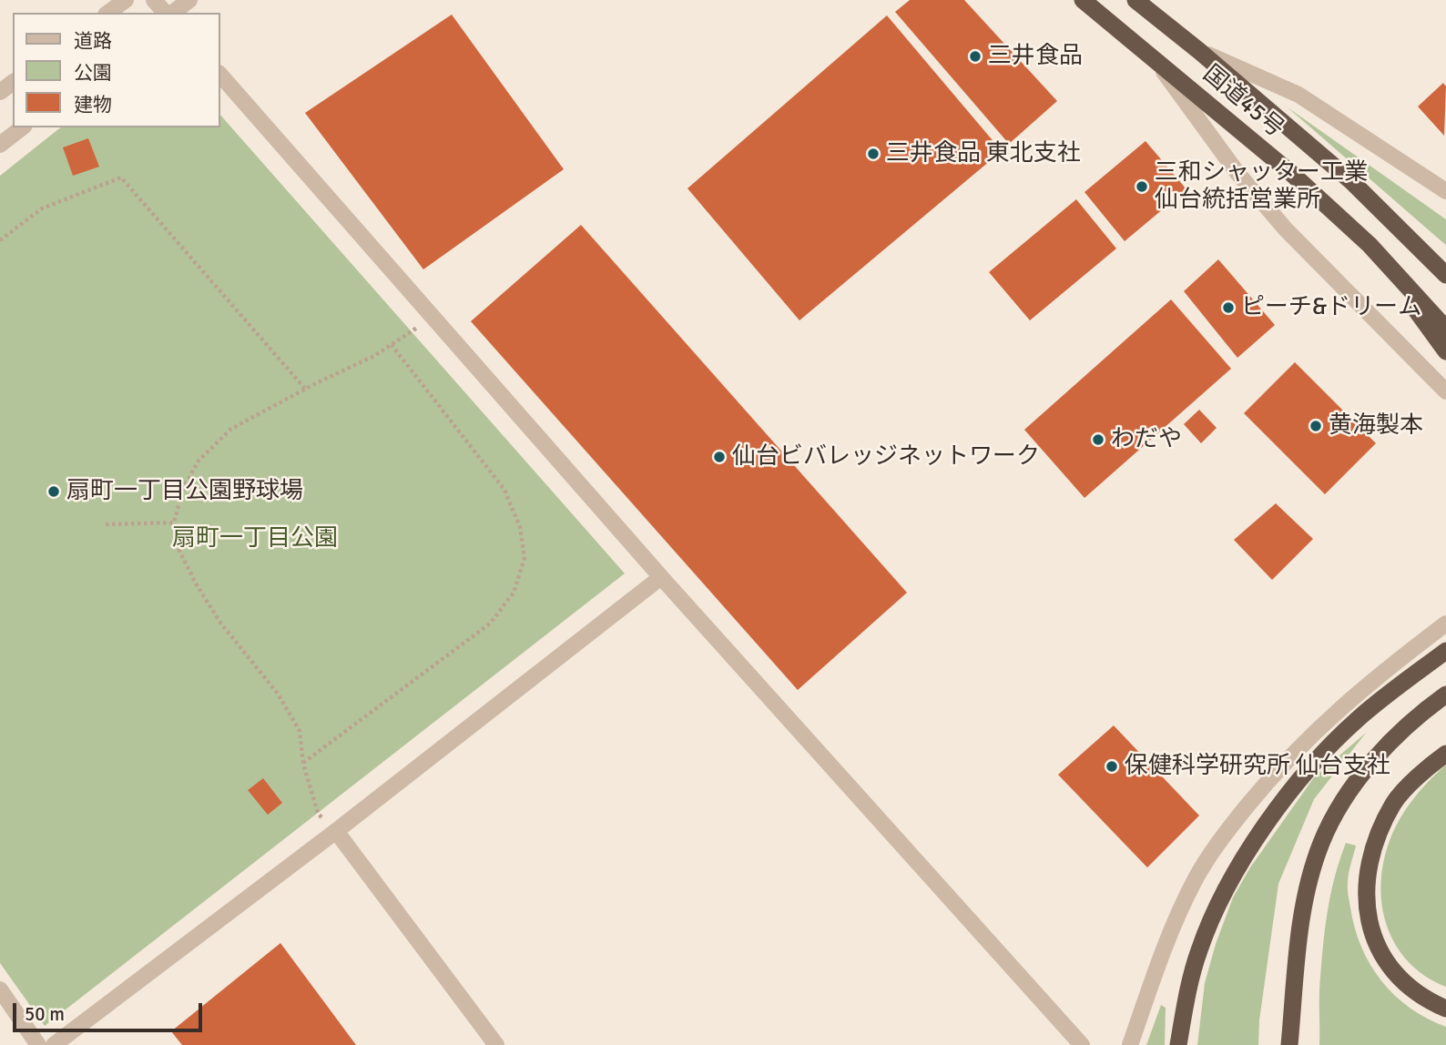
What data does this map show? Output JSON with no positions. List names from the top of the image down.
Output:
{
  "streets": {
    "highway": ["国道45号"]
  },
  "parks": ["扇町一丁目公園"],
  "places": [
    "三井食品",
    "三井食品 東北支社",
    "三和シャッター工業 仙台統括営業所",
    "ピーチ&ドリーム",
    "黄海製本",
    "わだや",
    "仙台ビバレッジネットワーク",
    "扇町一丁目公園野球場",
    "保健科学研究所 仙台支社"
  ],
  "legend": ["道路", "公園", "建物"],
  "scale_bar": "50 m"
}
